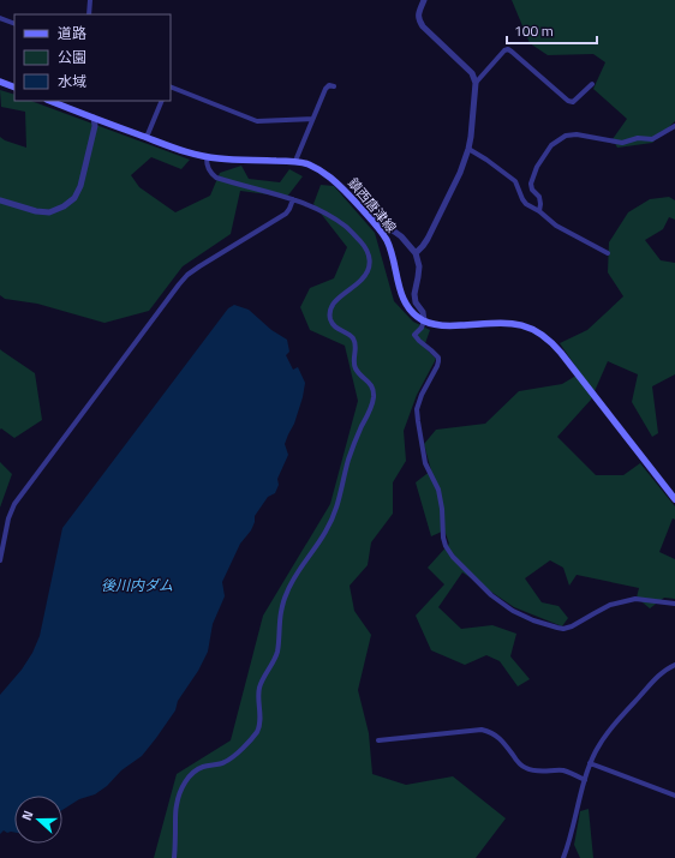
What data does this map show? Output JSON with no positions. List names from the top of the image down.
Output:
{
  "streets": {
    "main road": ["鎮西唐津線"]
  },
  "water": ["後川内ダム"],
  "legend": ["道路", "公園", "水域"],
  "scale_bar": "100 m",
  "north": "left"
}
